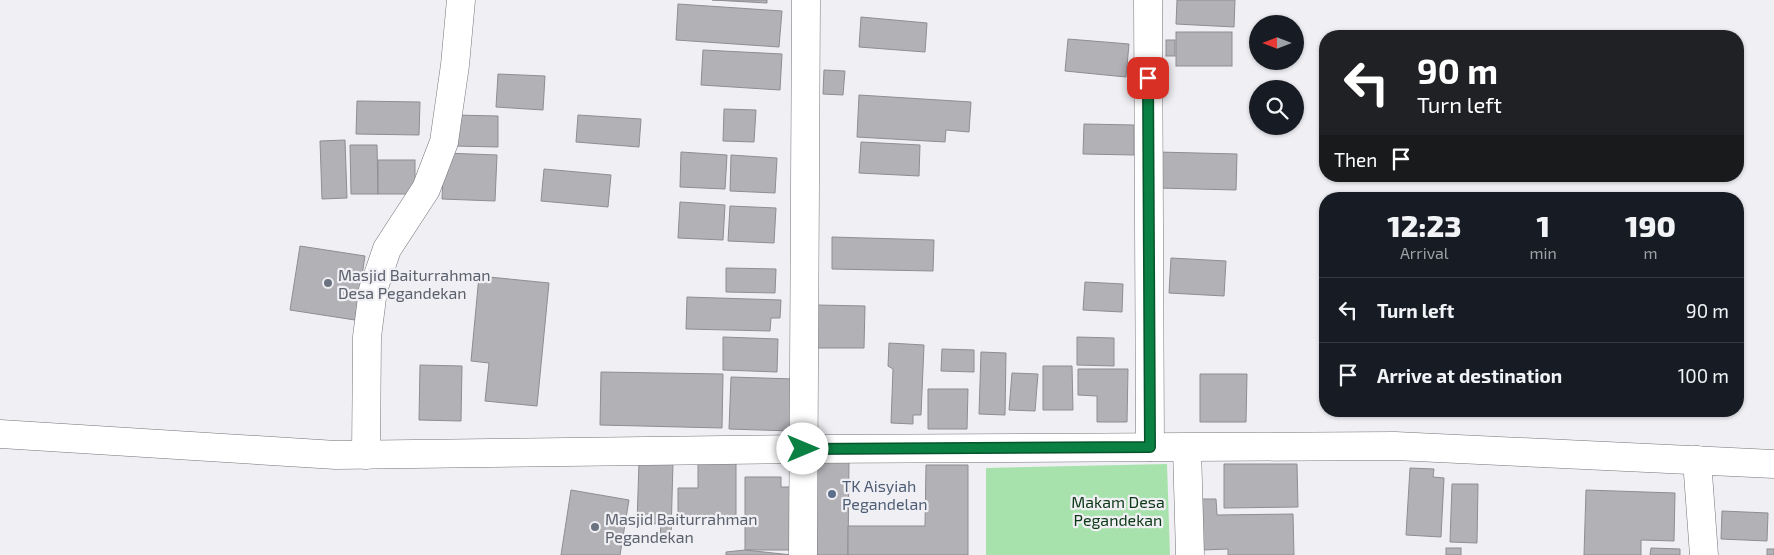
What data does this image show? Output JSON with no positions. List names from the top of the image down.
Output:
{
  "parks": ["Makam Desa Pegandekan"],
  "places": ["Masjid Baiturrahman Desa Pegandekan", "TK Aisyiah Pegandelan", "Masjid Baiturrahman Pegandekan"],
  "north": "left",
  "page": {
    "turn": ["90 m", "Turn left"],
    "then": "Then",
    "eta": [
      "12:23",
      "Arrival",
      "1",
      "min",
      "190",
      "m"
    ],
    "list": [
      {
        "name": "Turn left",
        "value": "90 m"
      },
      {
        "name": "Arrive at destination",
        "value": "100 m"
      }
    ]
  }
}
